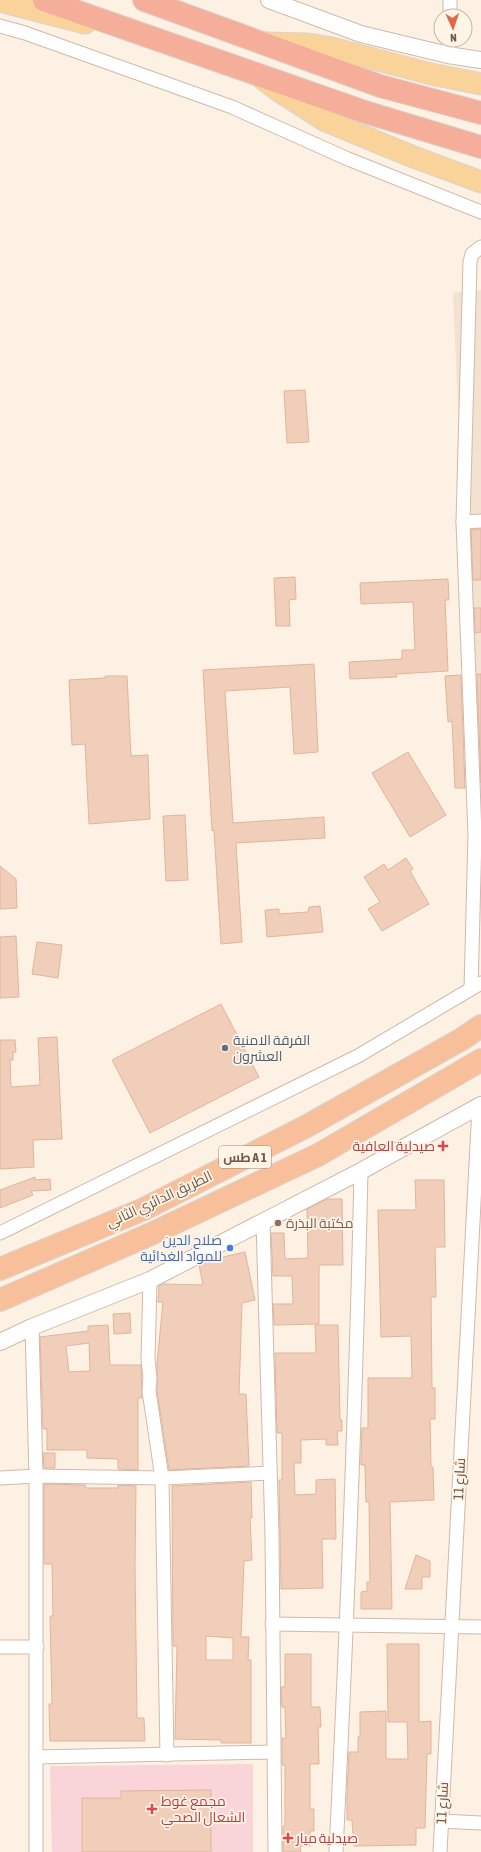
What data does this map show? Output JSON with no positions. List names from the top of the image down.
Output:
{
  "streets": {
    "highway": ["طس A 1", "الطريق الدائري الثاني"],
    "street": ["شارع 11"]
  },
  "places": {
    "other": ["الفرقة الامنية العشرون", "مكتبة البذرة", "صلاح الدين للمواد الغذائية"],
    "health": ["صيدلية العافية", "مجمع غوط الشعال الصحي", "صيدلية ميار"]
  },
  "north": "bottom"
}
